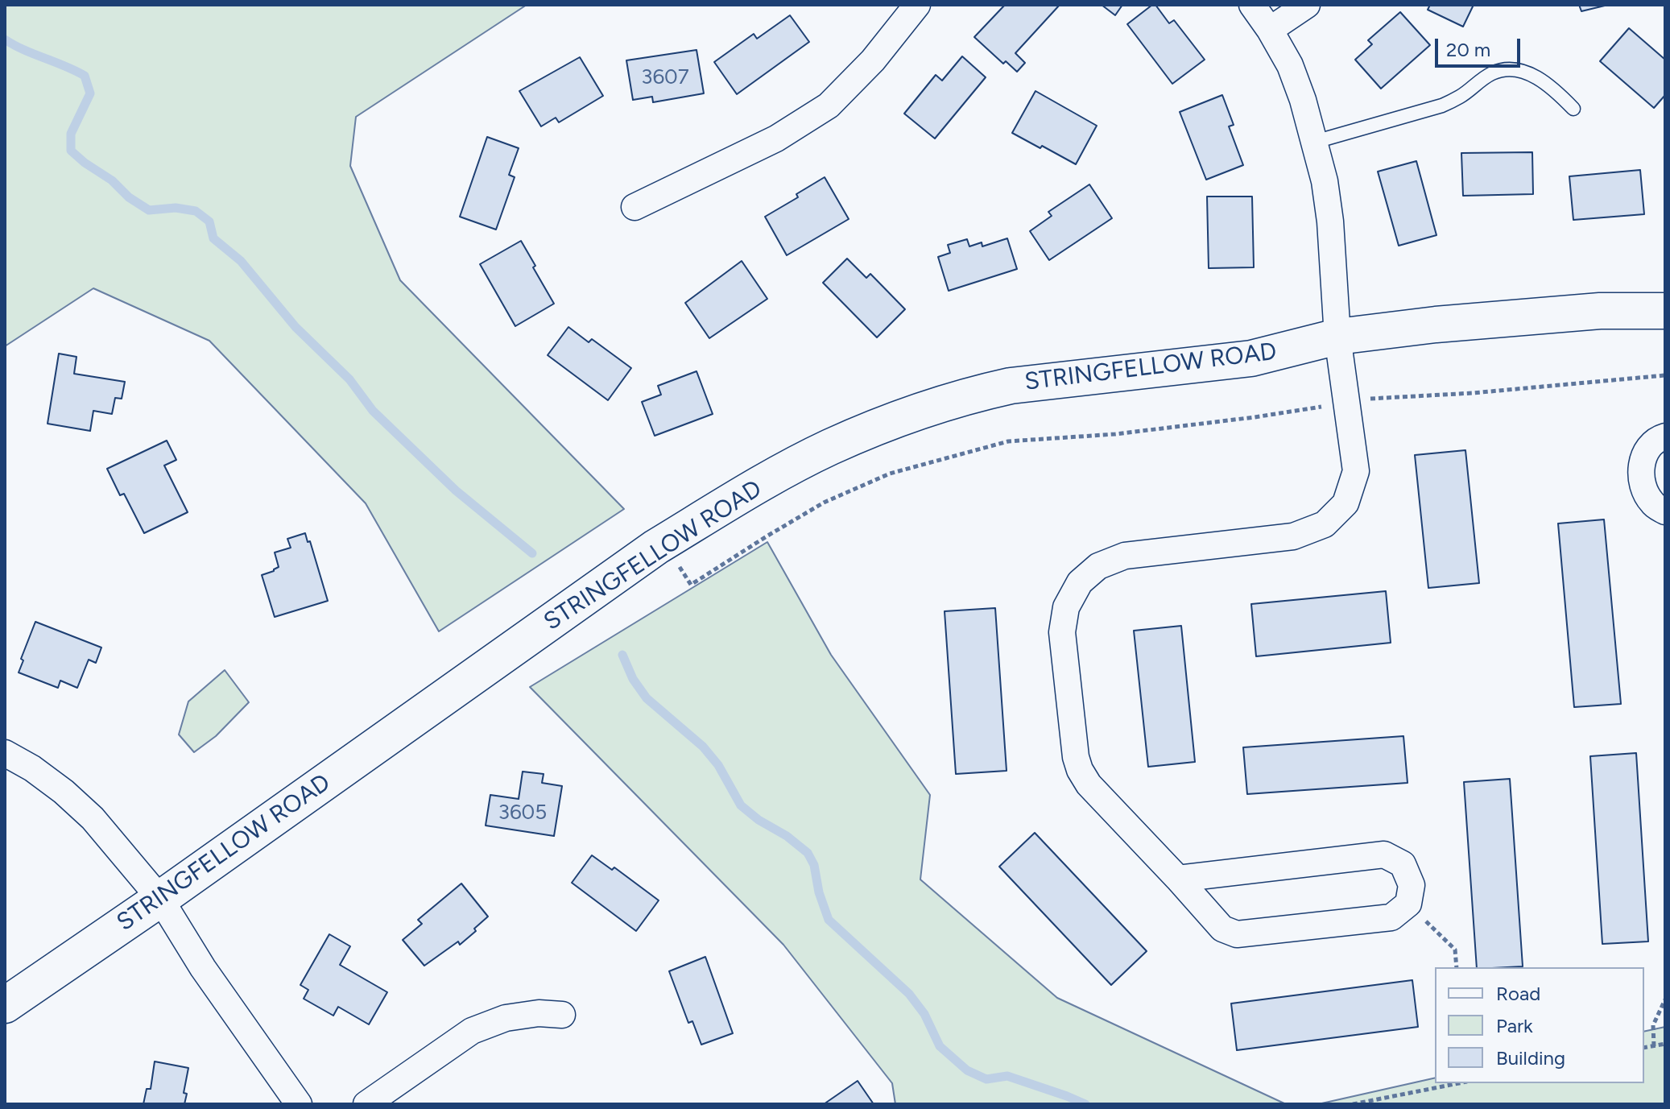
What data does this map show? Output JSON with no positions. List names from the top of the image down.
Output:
{
  "streets": {
    "main road": ["STRINGFELLOW ROAD"]
  },
  "house_numbers": ["3607", "3605"],
  "legend": ["Road", "Park", "Building"],
  "scale_bar": "20 m"
}
